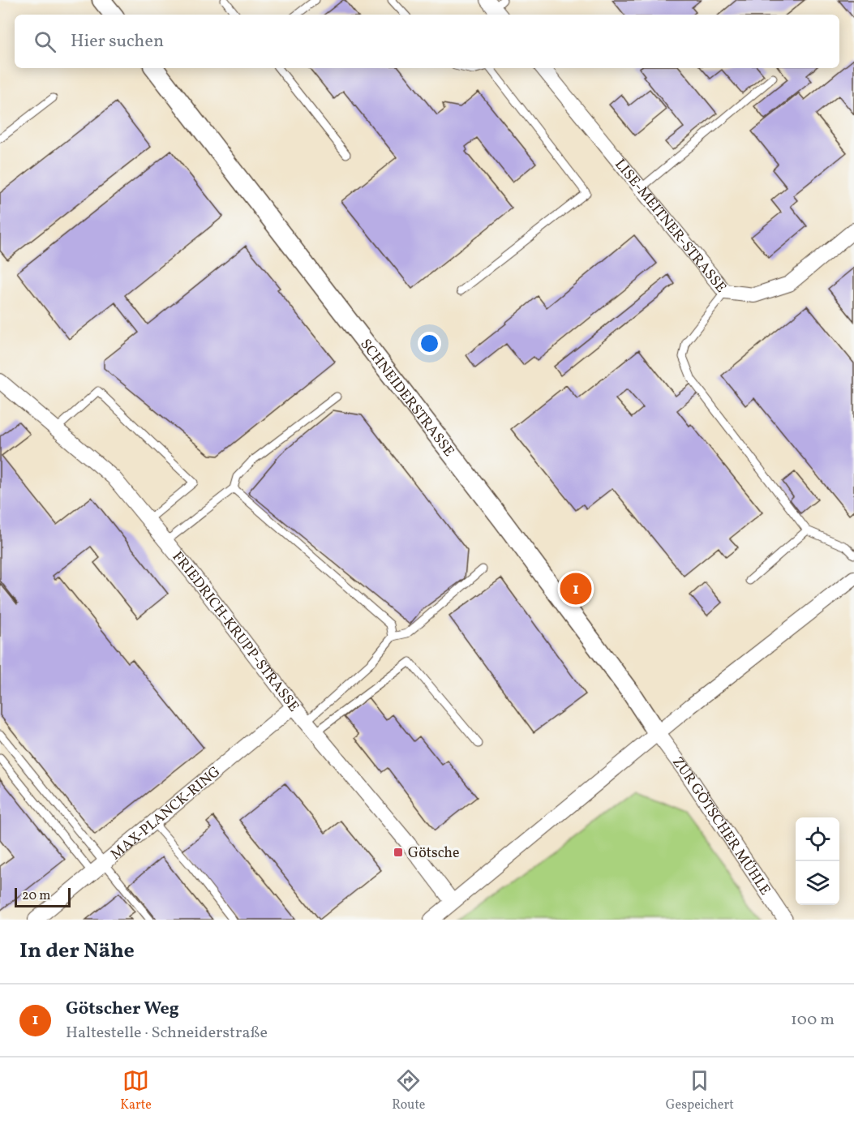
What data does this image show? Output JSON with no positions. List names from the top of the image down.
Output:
{
  "streets": {
    "street": [
      "LISE-MEITNER-STRASSE",
      "SCHNEIDERSTRASSE",
      "FRIEDRICH-KRUPP-STRASSE",
      "MAX-PLANCK-RING",
      "ZUR GÖTSCHER MÜHLE"
    ]
  },
  "crossings": [
    ["SCHNEIDERSTRASSE", "ZUR GÖTSCHER MÜHLE"],
    ["FRIEDRICH-KRUPP-STRASSE", "MAX-PLANCK-RING"]
  ],
  "places": {
    "transit": ["Götsche"]
  },
  "scale_bar": "20 m",
  "page": {
    "search": "Hier suchen",
    "pins": "1",
    "scale": "20 m",
    "heading": "In der Nähe",
    "list": [
      {
        "mark": "1",
        "name": "Götscher Weg",
        "note": "Haltestelle · Schneiderstraße",
        "value": "100 m"
      }
    ],
    "nav": ["Karte", "Route", "Gespeichert"]
  }
}
